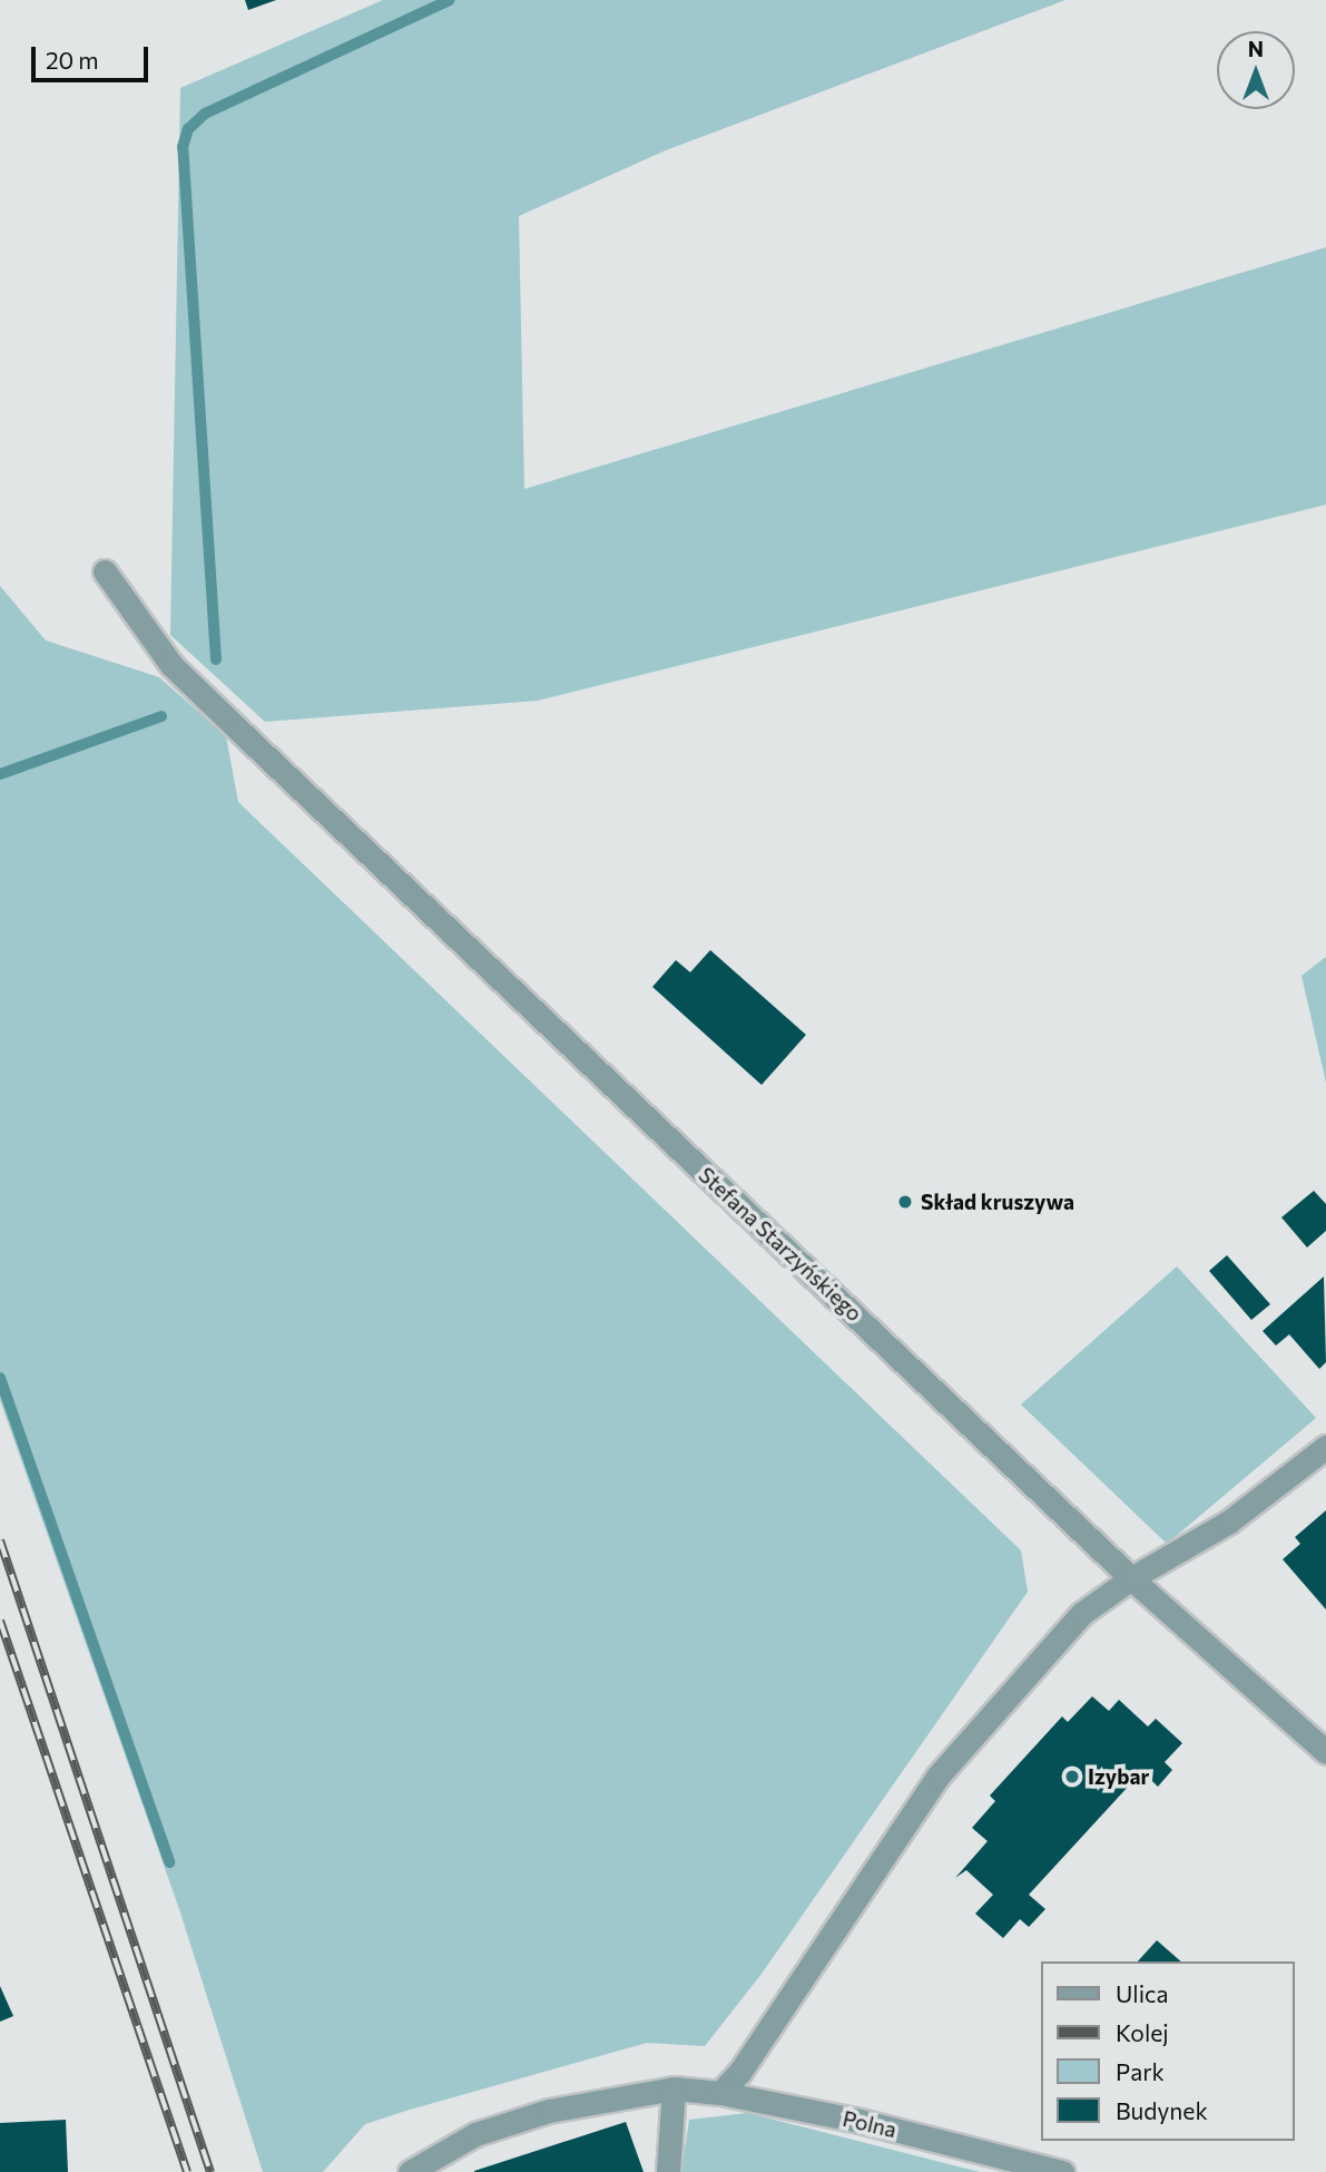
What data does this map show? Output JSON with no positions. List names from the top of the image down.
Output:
{
  "streets": {
    "street": ["Stefana Starzyńskiego", "Polna"]
  },
  "places": ["Skład kruszywa", "Izybar"],
  "legend": [
    "Ulica",
    "Kolej",
    "Park",
    "Budynek"
  ],
  "scale_bar": "20 m",
  "north": "top"
}
